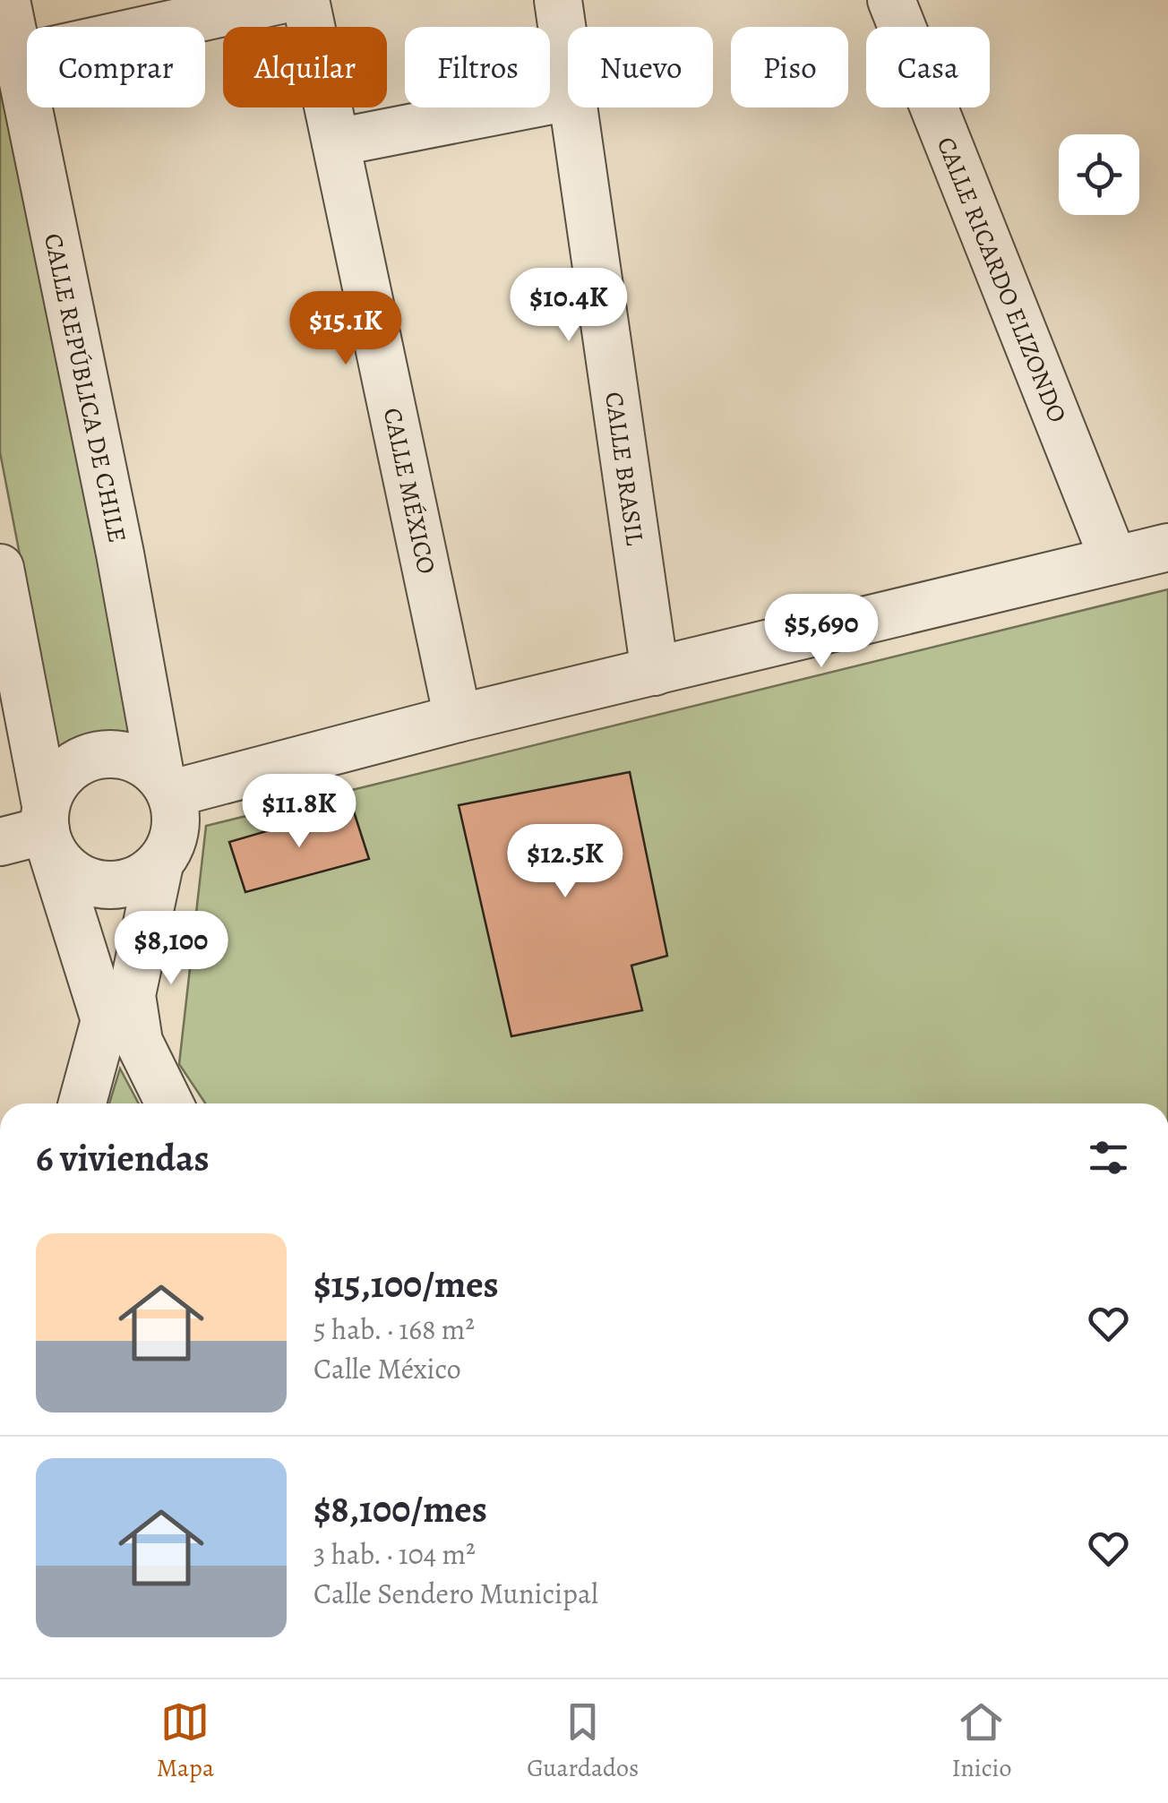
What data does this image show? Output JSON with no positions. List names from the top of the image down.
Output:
{
  "streets": {
    "street": [
      "CALLE RICARDO ELIZONDO",
      "CALLE REPÚBLICA DE CHILE",
      "CALLE BRASIL",
      "CALLE MÉXICO"
    ]
  },
  "page": {
    "chip": [
      "Comprar",
      "Alquilar",
      "Filtros",
      "Nuevo",
      "Piso",
      "Casa"
    ],
    "price": [
      "$10.4K",
      "$15.1K",
      "$5,690",
      "$11.8K",
      "$12.5K",
      "$8,100"
    ],
    "heading": "6 viviendas",
    "list": [
      {
        "name": "$15,100/mes",
        "note": "5 hab. · 168 m² · Calle México"
      },
      {
        "name": "$8,100/mes",
        "note": "3 hab. · 104 m² · Calle Sendero Municipal"
      }
    ],
    "tabs": ["Mapa", "Guardados", "Inicio"]
  }
}
